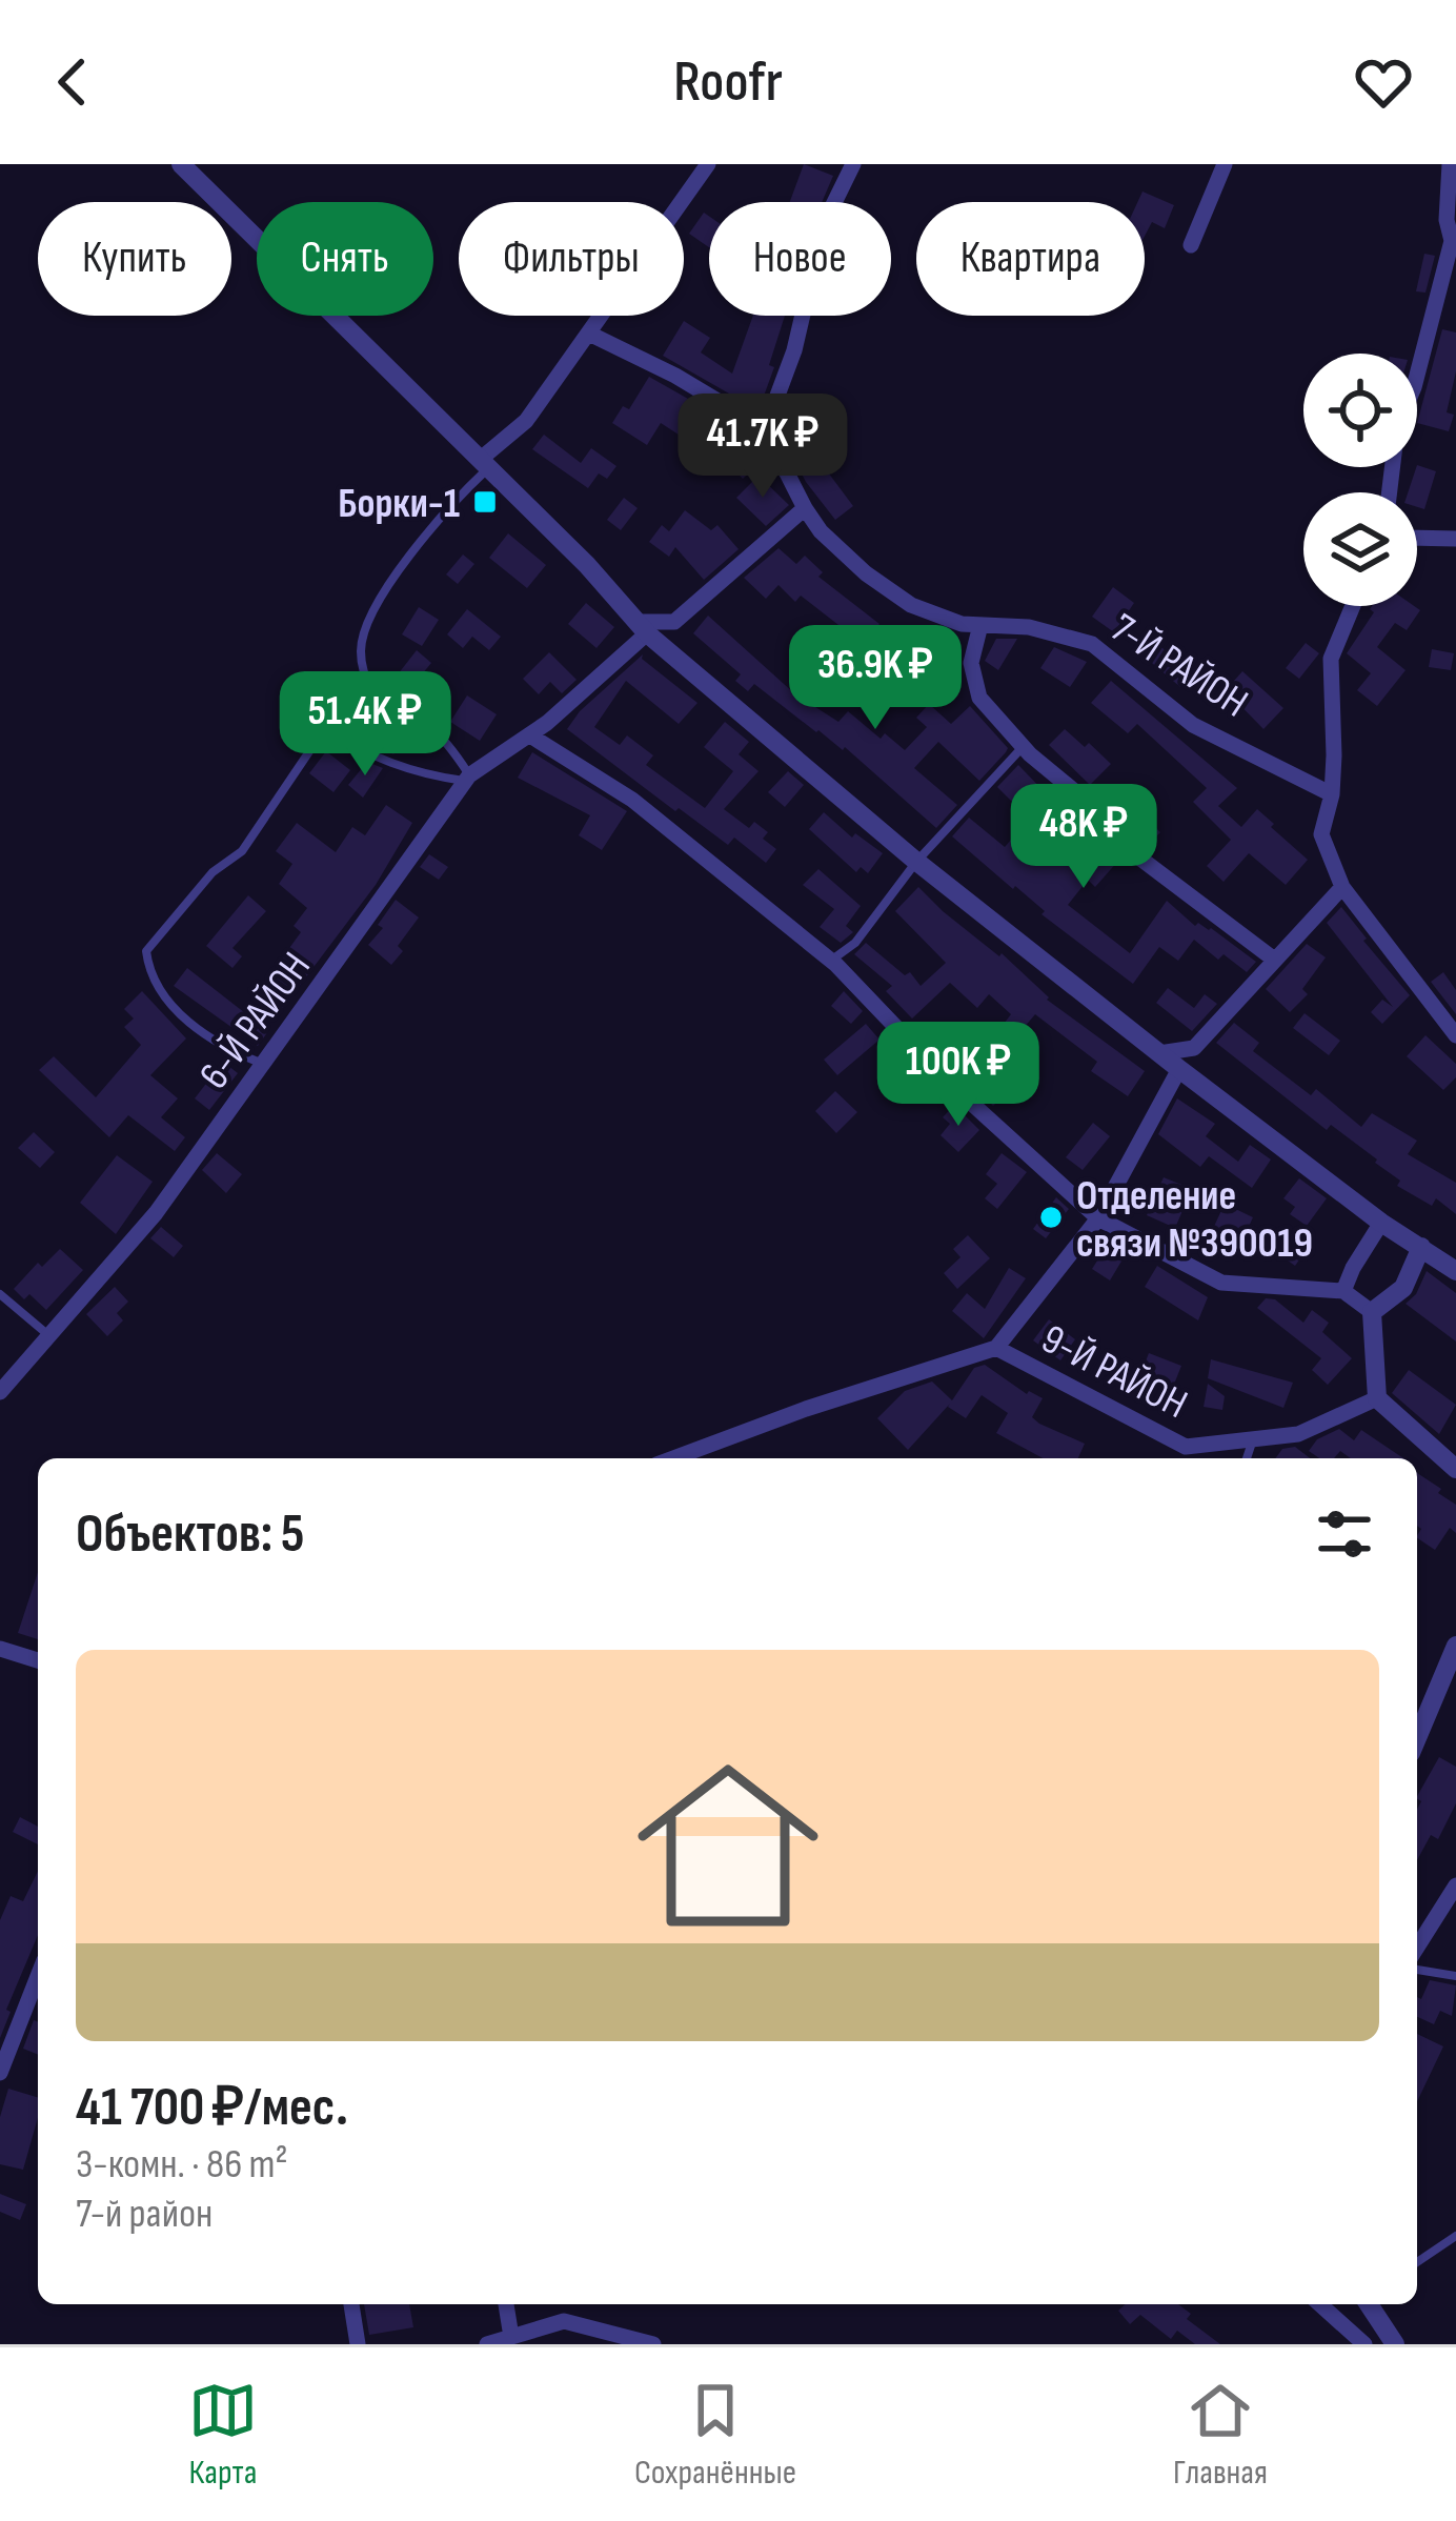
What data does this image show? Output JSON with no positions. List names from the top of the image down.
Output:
{
  "streets": {
    "street": ["7-Й РАЙОН", "6-Й РАЙОН", "9-Й РАЙОН"]
  },
  "places": {
    "transit": ["Борки-1"],
    "other": ["Отделение связи №390019"]
  },
  "page": {
    "header": "Roofr",
    "chip": [
      "Купить",
      "Снять",
      "Фильтры",
      "Новое",
      "Квартира"
    ],
    "price": [
      "41.7K ₽",
      "36.9K ₽",
      "51.4K ₽",
      "48K ₽",
      "100K ₽"
    ],
    "heading": "Объектов: 5",
    "list": [
      {
        "name": "41 700 ₽/мес.",
        "note": "3-комн. · 86 m² · 7-й район"
      }
    ],
    "tabs": ["Карта", "Сохранённые", "Главная"]
  }
}
